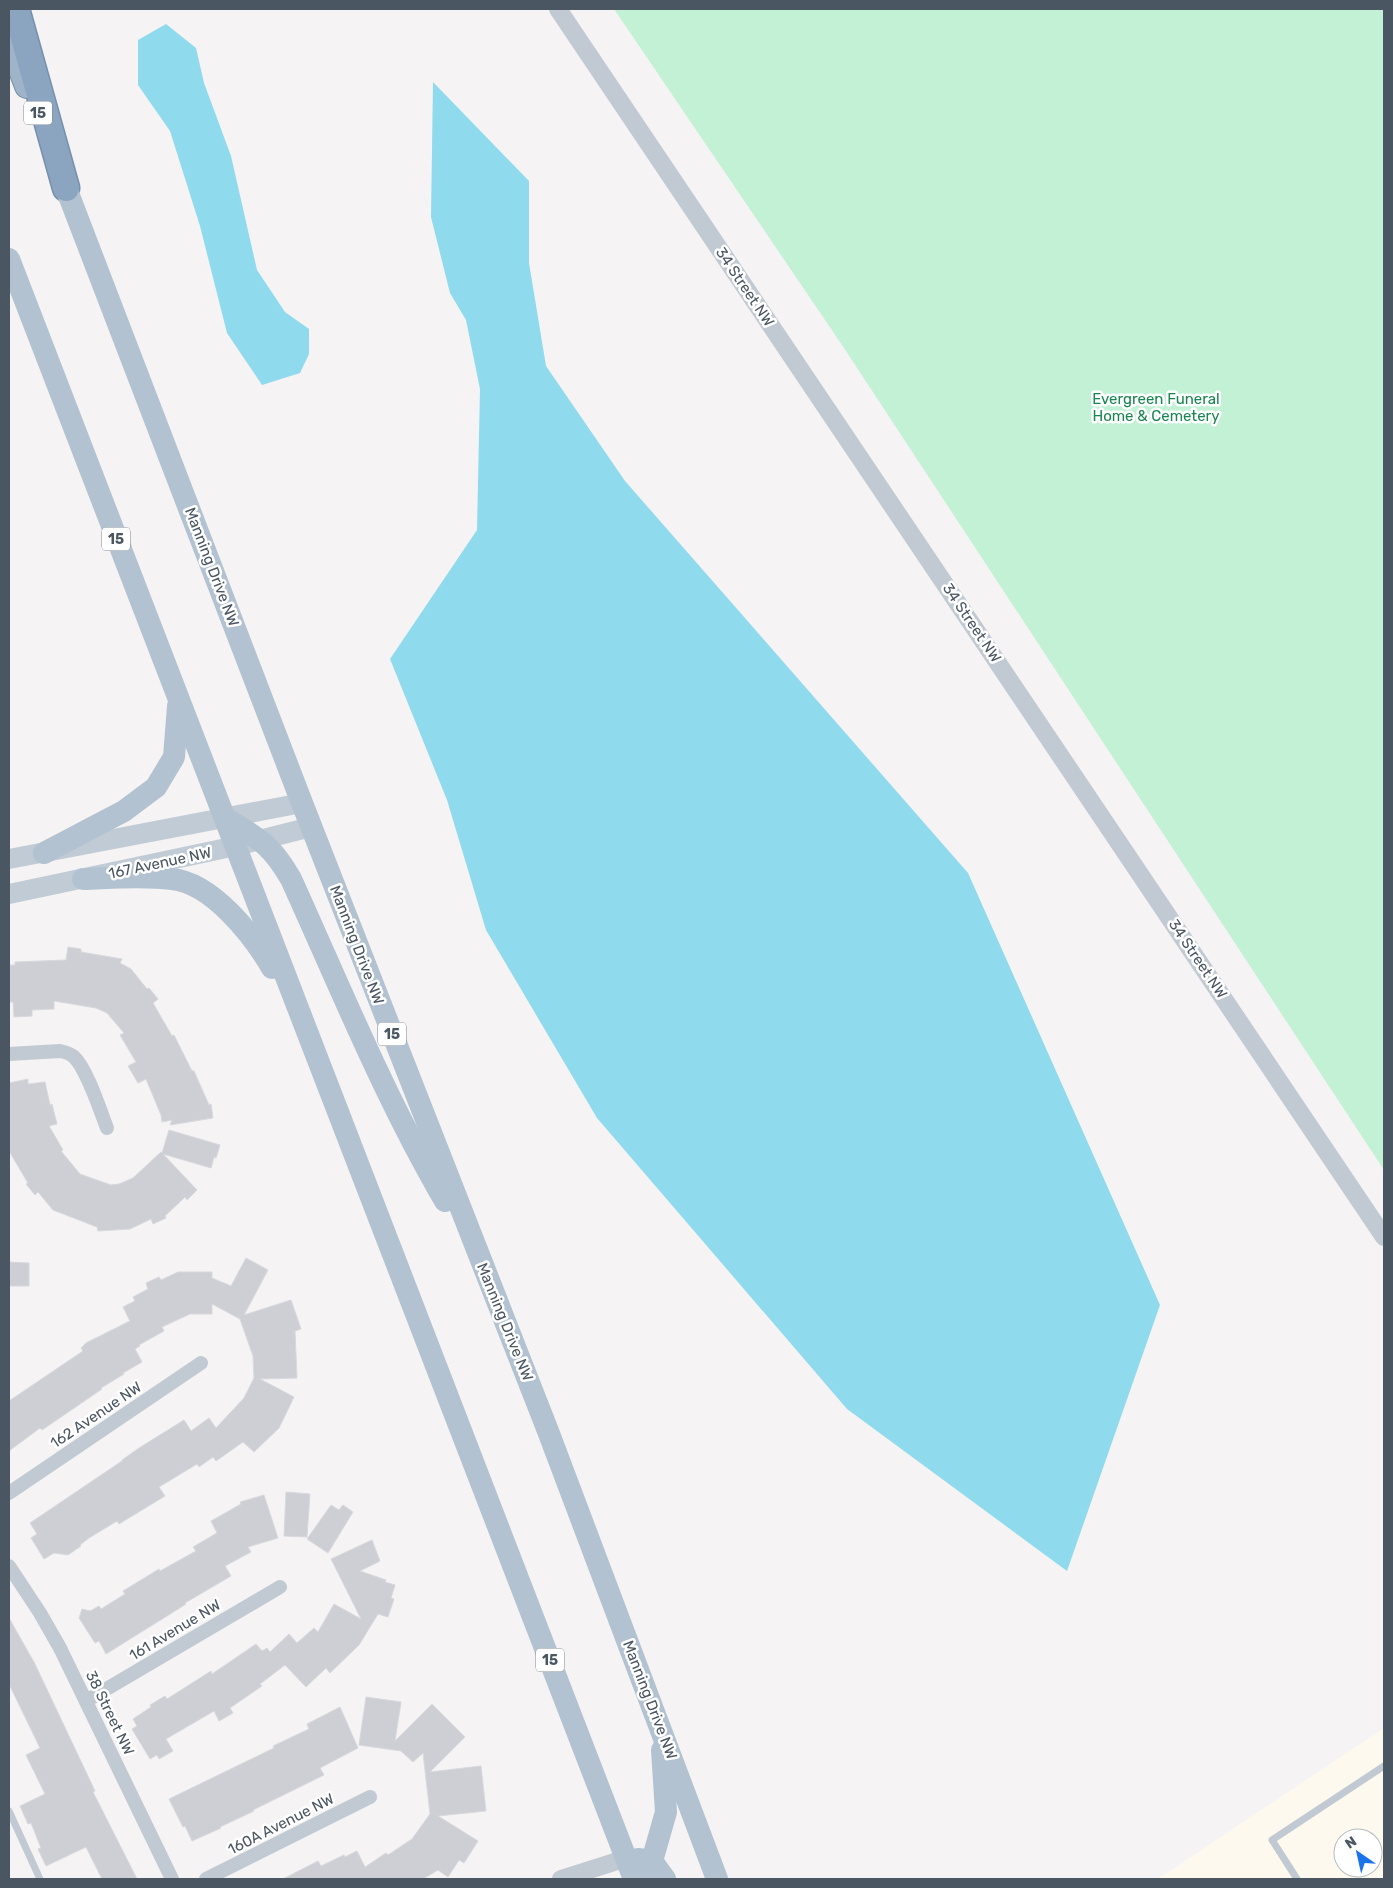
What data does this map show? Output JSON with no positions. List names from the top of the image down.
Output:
{
  "streets": {
    "highway": ["15", "Manning Drive NW"],
    "main road": ["167 Avenue NW"],
    "street": [
      "34 Street NW",
      "162 Avenue NW",
      "161 Avenue NW",
      "38 Street NW",
      "160A Avenue NW"
    ]
  },
  "crossings": [
    ["15", "167 Avenue NW"],
    ["Manning Drive NW", "167 Avenue NW"],
    ["161 Avenue NW", "38 Street NW"]
  ],
  "parks": ["Evergreen Funeral Home & Cemetery"],
  "north": "top left"
}
